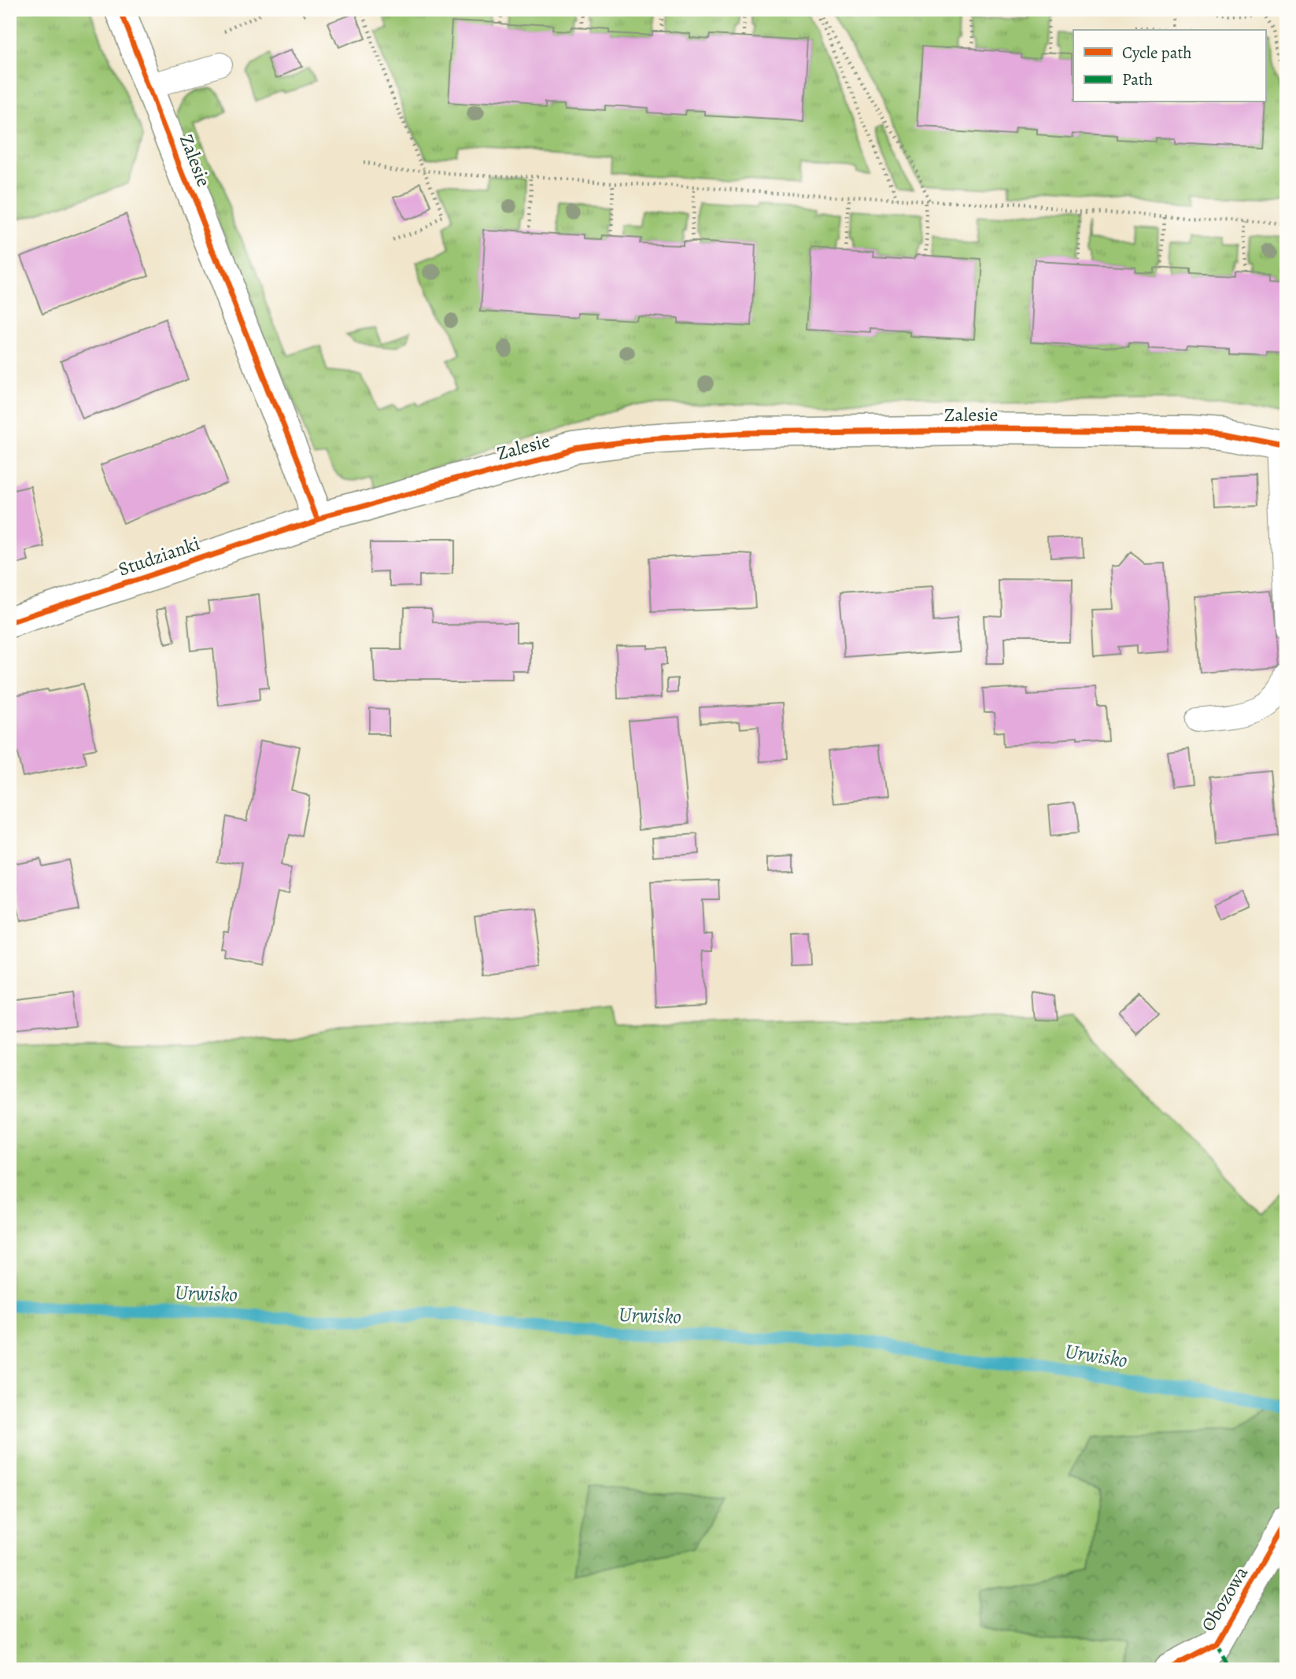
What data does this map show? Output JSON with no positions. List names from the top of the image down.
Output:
{
  "streets": {
    "street": ["Zalesie", "Studzianki", "Obozowa"]
  },
  "crossings": [
    ["Zalesie", "Studzianki"]
  ],
  "water": ["Urwisko"],
  "legend": ["Cycle path", "Path"]
}
